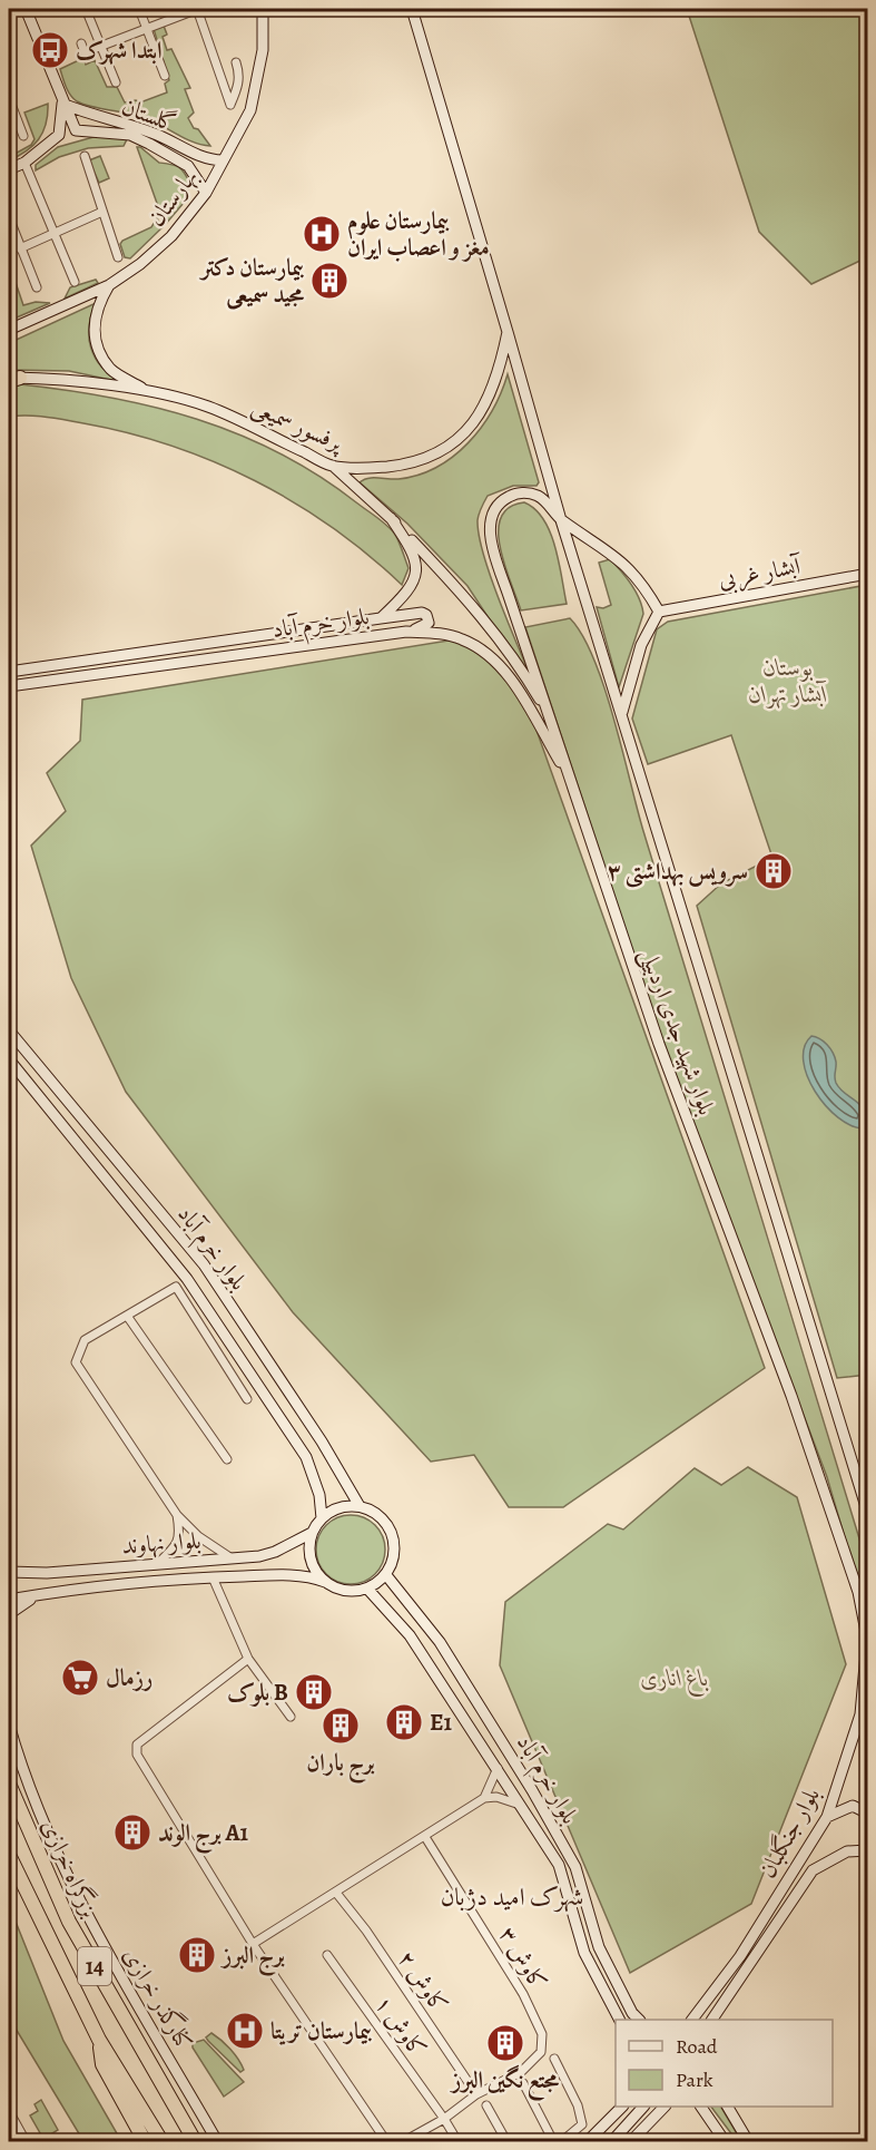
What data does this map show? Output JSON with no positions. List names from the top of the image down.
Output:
{
  "streets": {
    "highway": ["بزرگراه خرازی", "14"],
    "street": [
      "گلستان",
      "بهارستان",
      "پرفسور سمیعی",
      "آبشار غربی",
      "بلوار خرم آباد",
      "بلوار شهید جدی اردبیلی",
      "بلوار نهاوند",
      "بلوار جنگلبان",
      "کاوش ۳",
      "کاوش ۲",
      "کنارگذر خرازی",
      "کاوش ۱"
    ]
  },
  "crossings": [
    ["گلستان", "بهارستان"],
    ["پرفسور سمیعی", "بلوار شهید جدی اردبیلی"],
    ["بلوار خرم آباد", "بلوار شهید جدی اردبیلی"],
    ["بلوار خرم آباد", "بلوار نهاوند"],
    ["بلوار شهید جدی اردبیلی", "بلوار جنگلبان"],
    ["کاوش ۳", "کاوش ۲"]
  ],
  "districts": ["شهرک امید دژبان"],
  "parks": ["بوستان آبشار تهران", "باغ اناری"],
  "places": {
    "bus stop": ["ابتدا شهرک"],
    "hospital": ["بیمارستان علوم مغز و اعصاب ایران", "بیمارستان تریتا"],
    "building": [
      "بیمارستان دکتر مجید سمیعی",
      "سرویس بهداشتی ۳",
      "بلوک B",
      "E1",
      "برج باران",
      "برج الوند A1",
      "برج البرز",
      "مجتع نگین البرز"
    ],
    "supermarket": ["رزمال"]
  },
  "legend": ["Road", "Park"]
}
